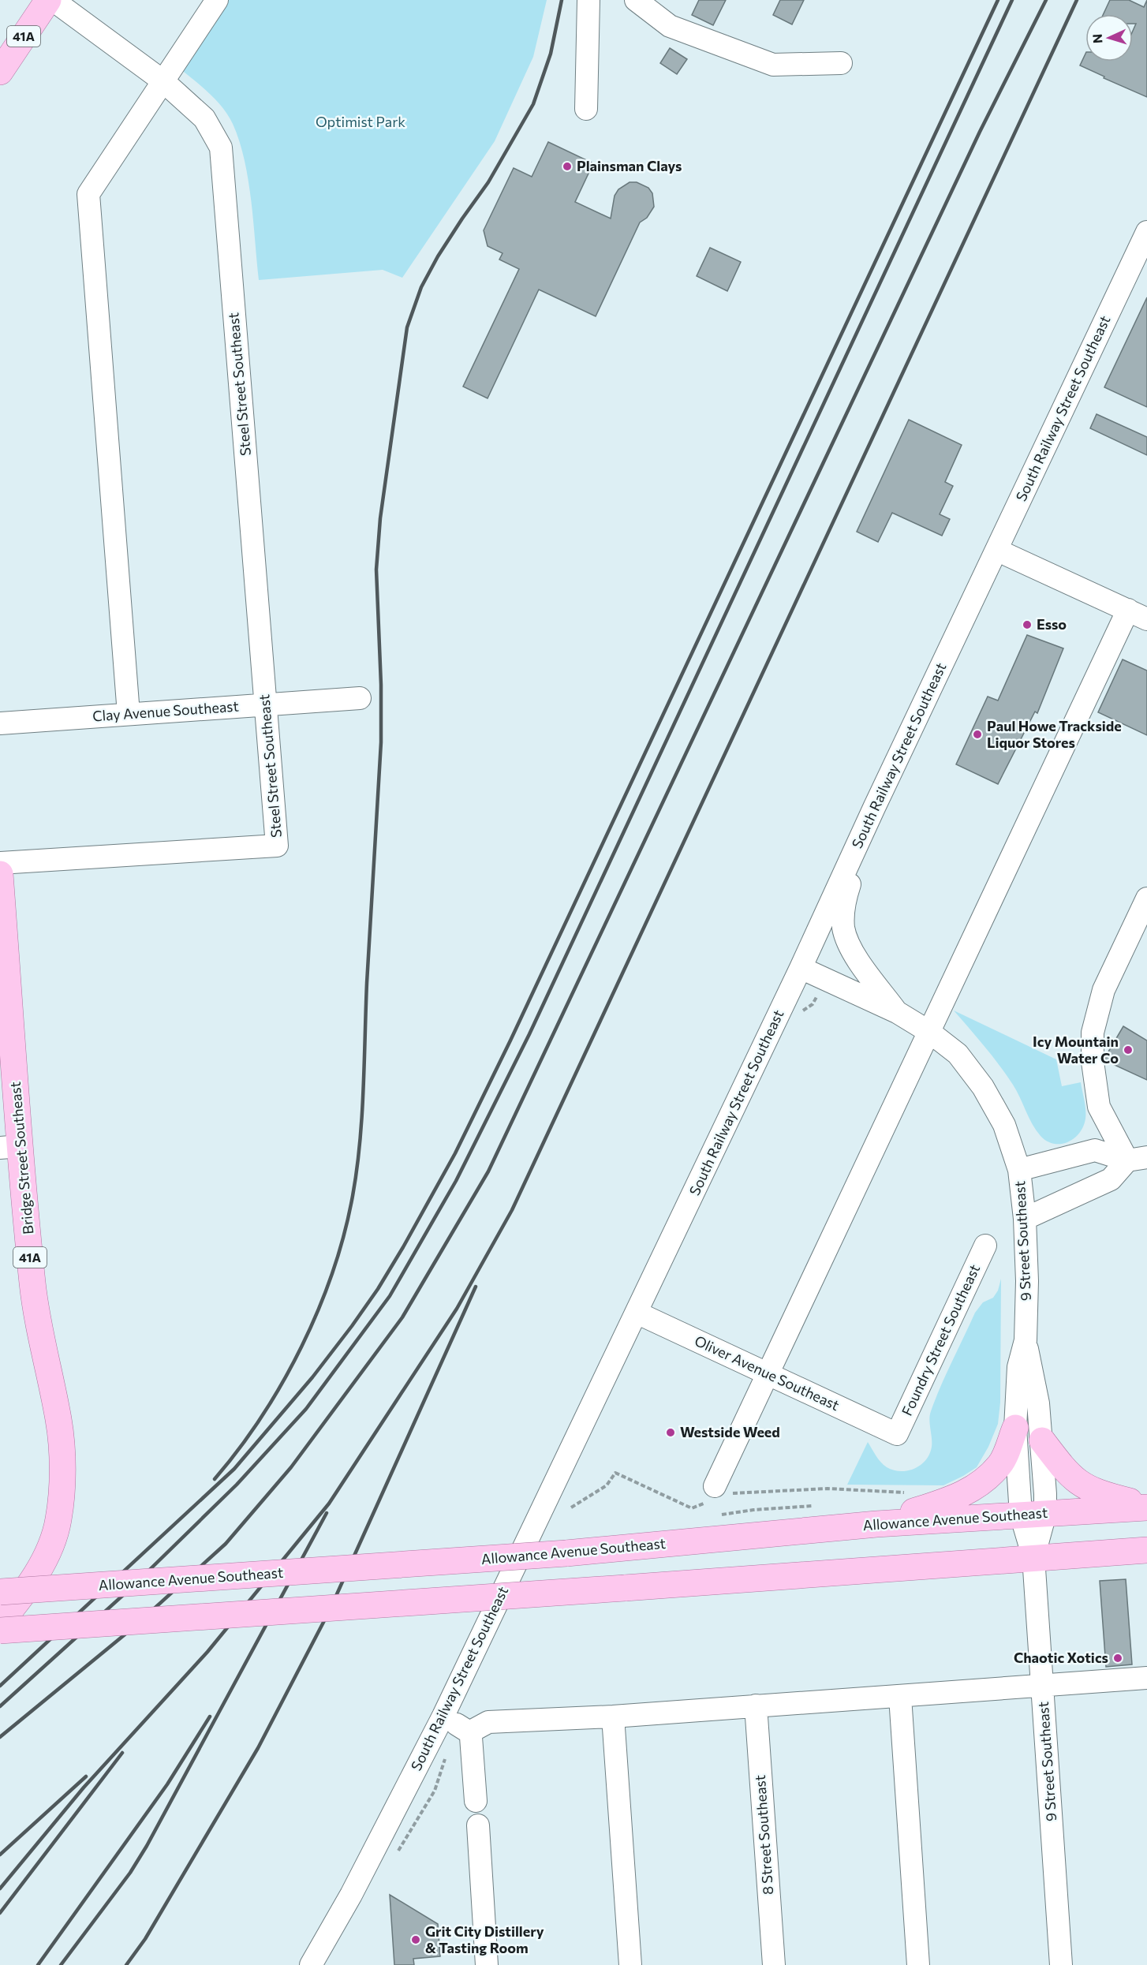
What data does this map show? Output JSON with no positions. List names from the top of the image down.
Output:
{
  "streets": {
    "main road": ["41A", "Bridge Street Southeast", "Allowance Avenue Southeast"],
    "street": [
      "Steel Street Southeast",
      "South Railway Street Southeast",
      "Clay Avenue Southeast",
      "9 Street Southeast",
      "Foundry Street Southeast",
      "Oliver Avenue Southeast",
      "8 Street Southeast"
    ]
  },
  "crossings": [
    ["Steel Street Southeast", "Clay Avenue Southeast"],
    ["South Railway Street Southeast", "9 Street Southeast"],
    ["South Railway Street Southeast", "Oliver Avenue Southeast"],
    ["9 Street Southeast", "Allowance Avenue Southeast"],
    ["Foundry Street Southeast", "Oliver Avenue Southeast"]
  ],
  "parks": ["Optimist Park"],
  "places": [
    "Plainsman Clays",
    "Esso",
    "Paul Howe Trackside Liquor Stores",
    "Icy Mountain Water Co",
    "Westside Weed",
    "Chaotic Xotics",
    "Grit City Distillery & Tasting Room"
  ],
  "north": "left"
}
